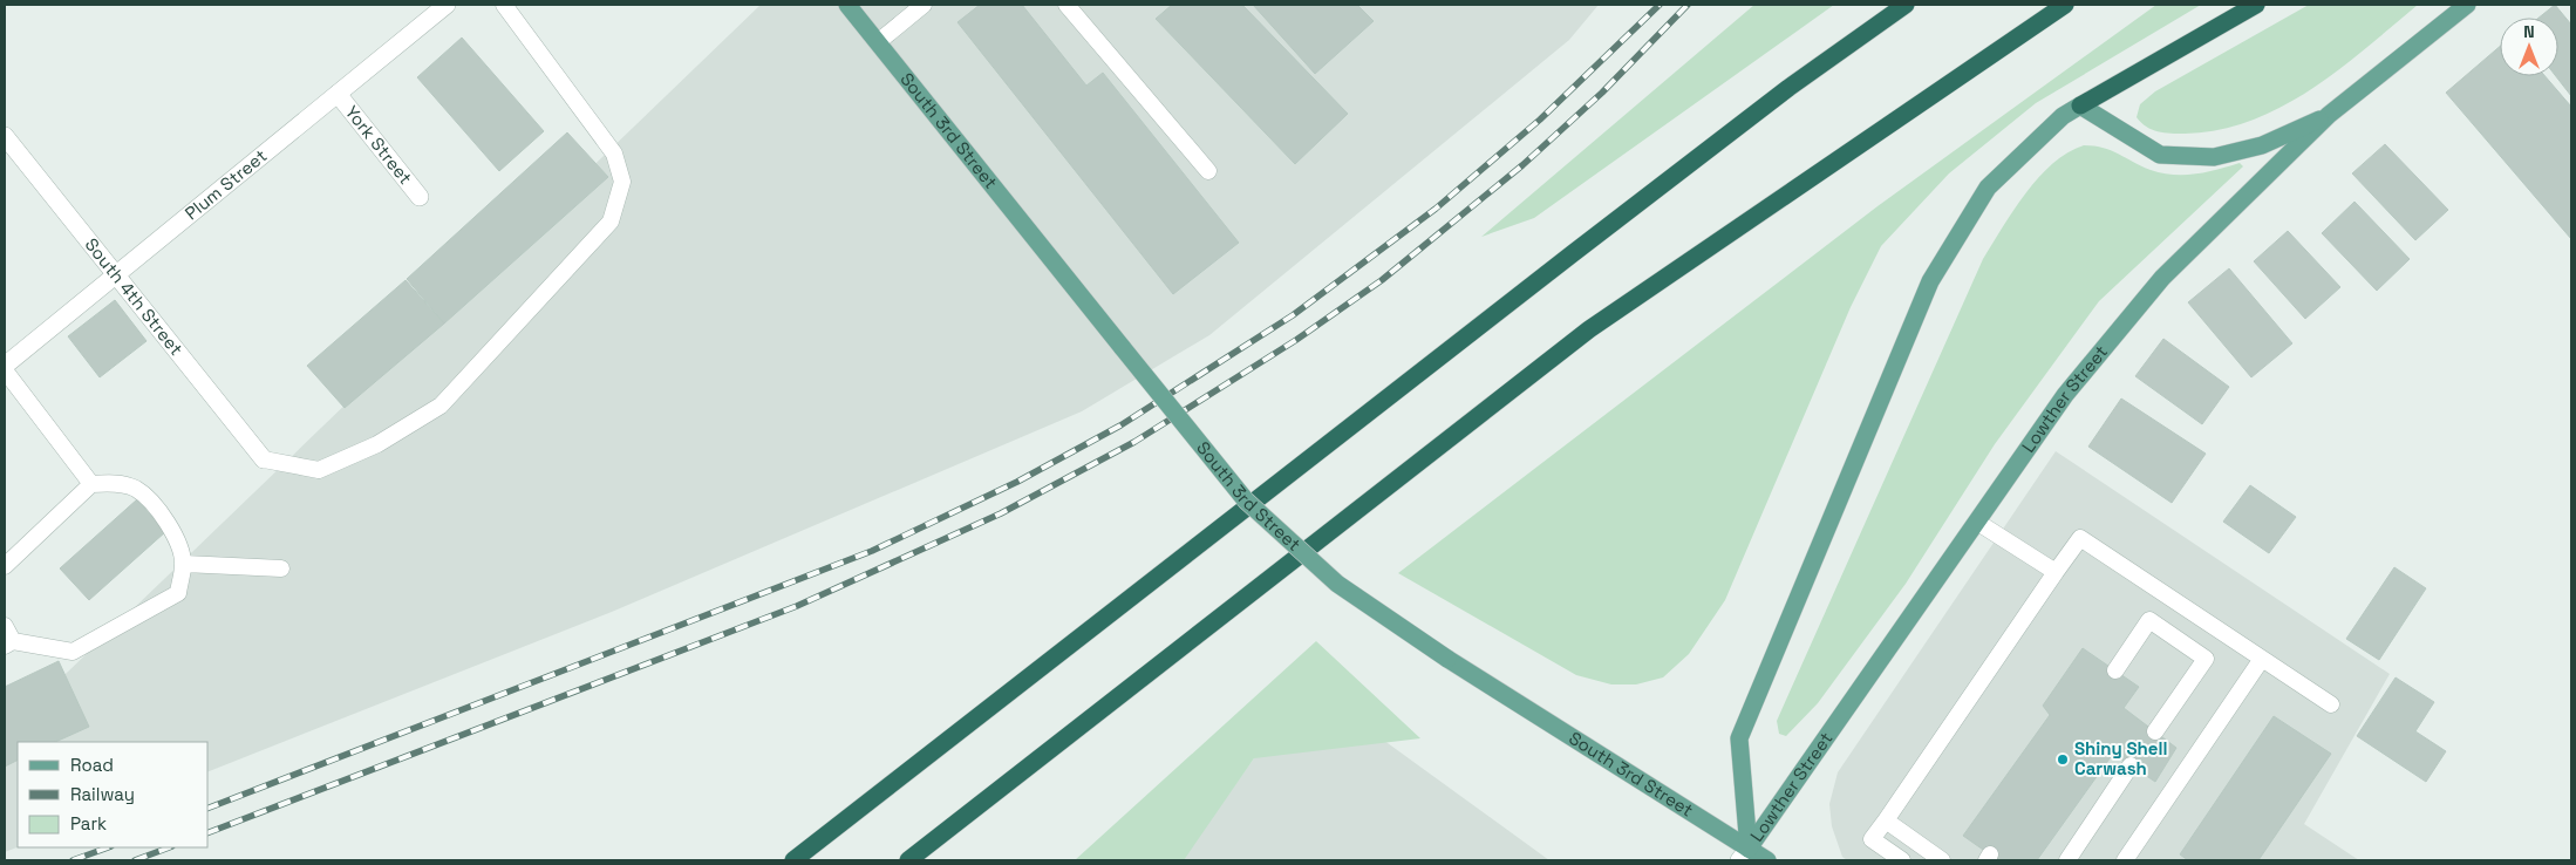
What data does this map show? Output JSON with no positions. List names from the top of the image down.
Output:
{
  "streets": {
    "main road": ["South 3rd Street", "Lowther Street"],
    "street": ["York Street", "Plum Street", "South 4th Street"]
  },
  "crossings": [
    ["South 3rd Street", "Lowther Street"],
    ["York Street", "Plum Street"],
    ["Plum Street", "South 4th Street"]
  ],
  "places": ["Shiny Shell Carwash"],
  "legend": ["Road", "Railway", "Park"],
  "north": "top"
}
